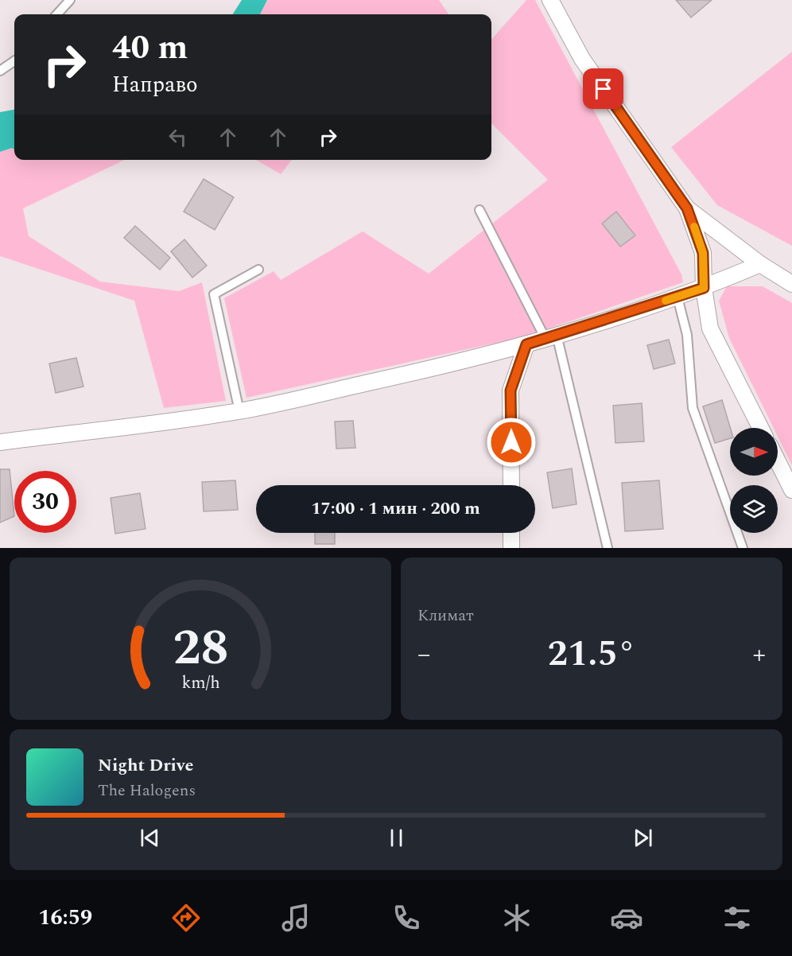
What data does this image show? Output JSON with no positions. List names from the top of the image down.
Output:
{
  "north": "right",
  "page": {
    "turn": ["40 m", "Направо"],
    "limit": "30",
    "trip": "17:00 · 1 мин · 200 m",
    "tile": "Климат",
    "heat": ["−", "21.5°", "+"],
    "song": ["Night Drive", "The Halogens"],
    "tabs": "16:59",
    "gauge": ["28", "km/h"]
  }
}
